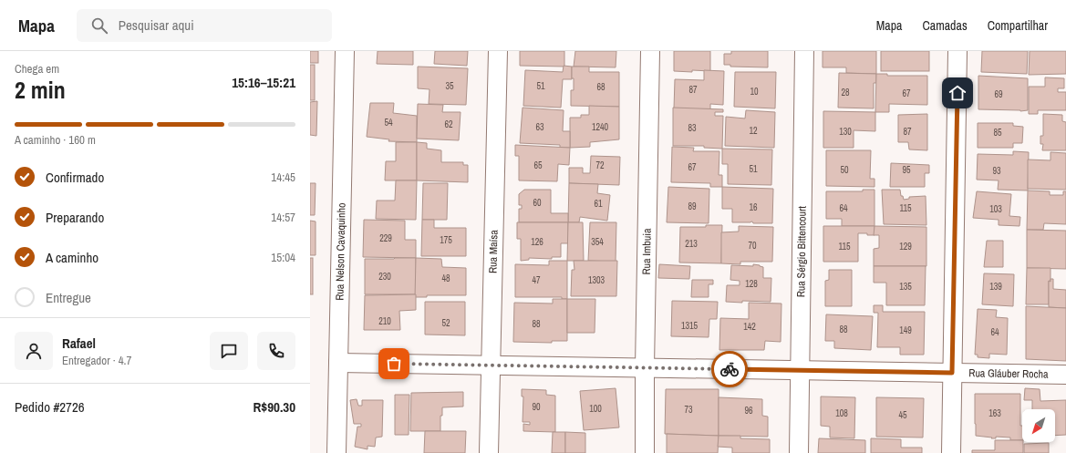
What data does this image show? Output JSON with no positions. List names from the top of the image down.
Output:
{
  "streets": {
    "street": [
      "Rua Nelson Cavaquinho",
      "Rua Imbuia",
      "Rua Sérgio Bittencourt",
      "Rua Maísa",
      "Rua Gláuber Rocha"
    ]
  },
  "crossings": [
    ["Rua Nelson Cavaquinho", "Rua Gláuber Rocha"],
    ["Rua Imbuia", "Rua Gláuber Rocha"],
    ["Rua Sérgio Bittencourt", "Rua Gláuber Rocha"],
    ["Rua Maísa", "Rua Gláuber Rocha"]
  ],
  "house_numbers": [
    "35",
    "51",
    "68",
    "87",
    "10",
    "28",
    "67",
    "69",
    "54",
    "62",
    "63",
    "1240",
    "83",
    "12",
    "130",
    "87",
    "85",
    "65",
    "72",
    "67",
    "51",
    "50",
    "95",
    "93",
    "60",
    "61",
    "89",
    "16",
    "64",
    "115",
    "103",
    "229",
    "175",
    "126",
    "354",
    "213",
    "70",
    "115",
    "129",
    "230",
    "48",
    "47",
    "1303",
    "128",
    "135",
    "139",
    "210",
    "52",
    "88",
    "1315",
    "142",
    "88",
    "149",
    "64",
    "90",
    "100",
    "73",
    "96",
    "108",
    "163",
    "45"
  ],
  "north": "bottom left",
  "page": {
    "header": "Mapa",
    "search": "Pesquisar aqui",
    "nav": ["Mapa", "Camadas", "Compartilhar"],
    "heading": ["2 min", "Chega em", "15:16–15:21"],
    "panel": [
      "Rafael",
      "Entregador · 4.7",
      "Pedido #2726",
      "R$90.30"
    ],
    "bar": "A caminho · 160 m",
    "list": [
      ["Confirmado", "14:45"],
      ["Preparando", "14:57"],
      ["A caminho", "15:04"],
      "Entregue"
    ]
  }
}
